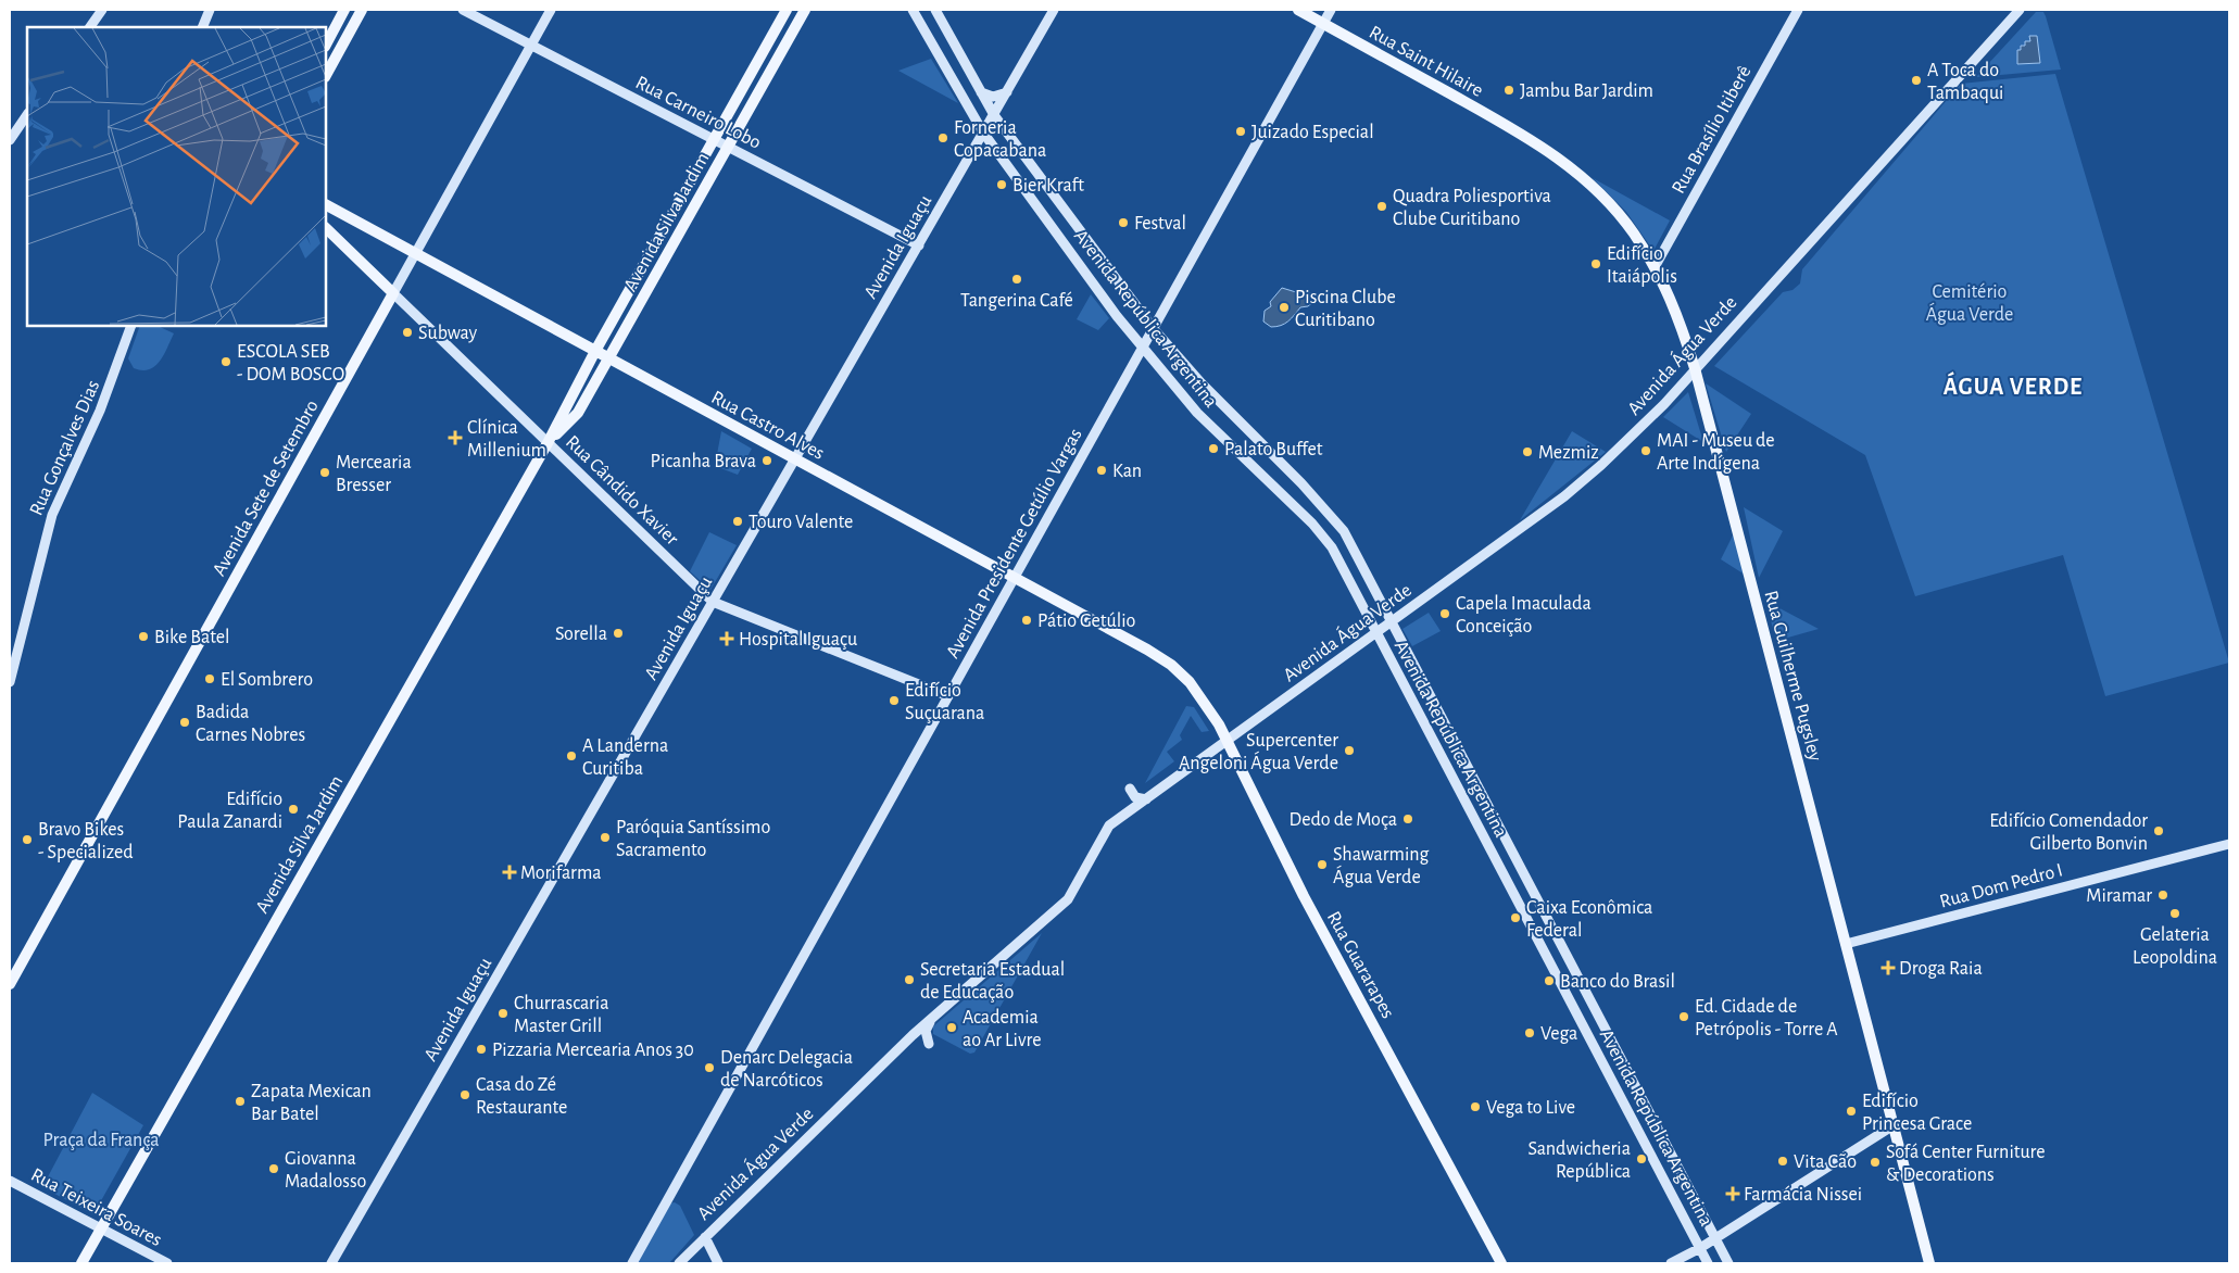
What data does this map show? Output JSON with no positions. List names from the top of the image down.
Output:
{
  "streets": {
    "main road": [
      "Rua Saint Hilaire",
      "Rua Carneiro Lobo",
      "Rua Brasílio Itiberê",
      "Avenida Silva Jardim",
      "Avenida Iguaçu",
      "Avenida República Argentina",
      "Avenida Água Verde",
      "Rua Castro Alves",
      "Rua Gonçalves Dias",
      "Avenida Sete de Setembro",
      "Rua Cândido Xavier",
      "Avenida Presidente Getúlio Vargas",
      "Rua Guilherme Pugsley",
      "Rua Dom Pedro I",
      "Rua Guararapes",
      "Rua Teixeira Soares"
    ]
  },
  "crossings": [
    ["Rua Saint Hilaire", "Avenida Presidente Getúlio Vargas"],
    ["Rua Saint Hilaire", "Rua Guilherme Pugsley"],
    ["Rua Carneiro Lobo", "Avenida Silva Jardim"],
    ["Rua Carneiro Lobo", "Avenida Iguaçu"],
    ["Rua Carneiro Lobo", "Avenida Sete de Setembro"],
    ["Rua Brasílio Itiberê", "Rua Guilherme Pugsley"],
    ["Avenida Silva Jardim", "Rua Castro Alves"],
    ["Avenida Silva Jardim", "Rua Cândido Xavier"],
    ["Avenida Silva Jardim", "Rua Teixeira Soares"],
    ["Avenida Iguaçu", "Avenida República Argentina"],
    ["Avenida Iguaçu", "Rua Castro Alves"],
    ["Avenida Iguaçu", "Rua Cândido Xavier"],
    ["Avenida República Argentina", "Avenida Água Verde"],
    ["Avenida República Argentina", "Avenida Presidente Getúlio Vargas"],
    ["Avenida Água Verde", "Rua Guilherme Pugsley"],
    ["Avenida Água Verde", "Rua Guararapes"],
    ["Rua Castro Alves", "Avenida Sete de Setembro"],
    ["Rua Castro Alves", "Avenida Presidente Getúlio Vargas"],
    ["Rua Castro Alves", "Rua Guararapes"],
    ["Avenida Sete de Setembro", "Rua Cândido Xavier"],
    ["Rua Cândido Xavier", "Avenida Presidente Getúlio Vargas"],
    ["Rua Guilherme Pugsley", "Rua Dom Pedro I"]
  ],
  "districts": ["ÁGUA VERDE"],
  "parks": ["Cemitério Água Verde", "Praça da França"],
  "places": {
    "other": [
      "A Toca do Tambaqui",
      "Jambu Bar Jardim",
      "Juizado Especial",
      "Forneria Copacabana",
      "Bier Kraft",
      "Quadra Poliesportiva Clube Curitibano",
      "Festval",
      "Edifício Itaiápolis",
      "Tangerina Café",
      "Piscina Clube Curitibano",
      "Subway",
      "ESCOLA SEB - DOM BOSCO",
      "Palato Buffet",
      "MAI - Museu de Arte Indígena",
      "Mezmiz",
      "Picanha Brava",
      "Kan",
      "Mercearia Bresser",
      "Touro Valente",
      "Capela Imaculada Conceição",
      "Pátio Getúlio",
      "Sorella",
      "Bike Batel",
      "El Sombrero",
      "Edifício Suçuarana",
      "Badida Carnes Nobres",
      "Supercenter Angeloni Água Verde",
      "A Landerna Curitiba",
      "Edifício Paula Zanardi",
      "Dedo de Moça",
      "Edifício Comendador Gilberto Bonvin",
      "Paróquia Santíssimo Sacramento",
      "Bravo Bikes - Specialized",
      "Shawarming Água Verde",
      "Miramar",
      "Gelateria Leopoldina",
      "Caixa Econômica Federal",
      "Secretaria Estadual de Educação",
      "Banco do Brasil",
      "Churrascaria Master Grill",
      "Ed. Cidade de Petrópolis - Torre A",
      "Academia ao Ar Livre",
      "Vega",
      "Pizzaria Mercearia Anos 30",
      "Denarc Delegacia de Narcóticos",
      "Casa do Zé Restaurante",
      "Zapata Mexican Bar Batel",
      "Vega to Live",
      "Edifício Princesa Grace",
      "Sandwicheria República",
      "Vita Cão",
      "Sofá Center Furniture & Decorations",
      "Giovanna Madalosso"
    ],
    "health": [
      "Clínica Millenium",
      "Hospital Iguaçu",
      "Morifarma",
      "Droga Raia",
      "Farmácia Nissei"
    ]
  }
}
